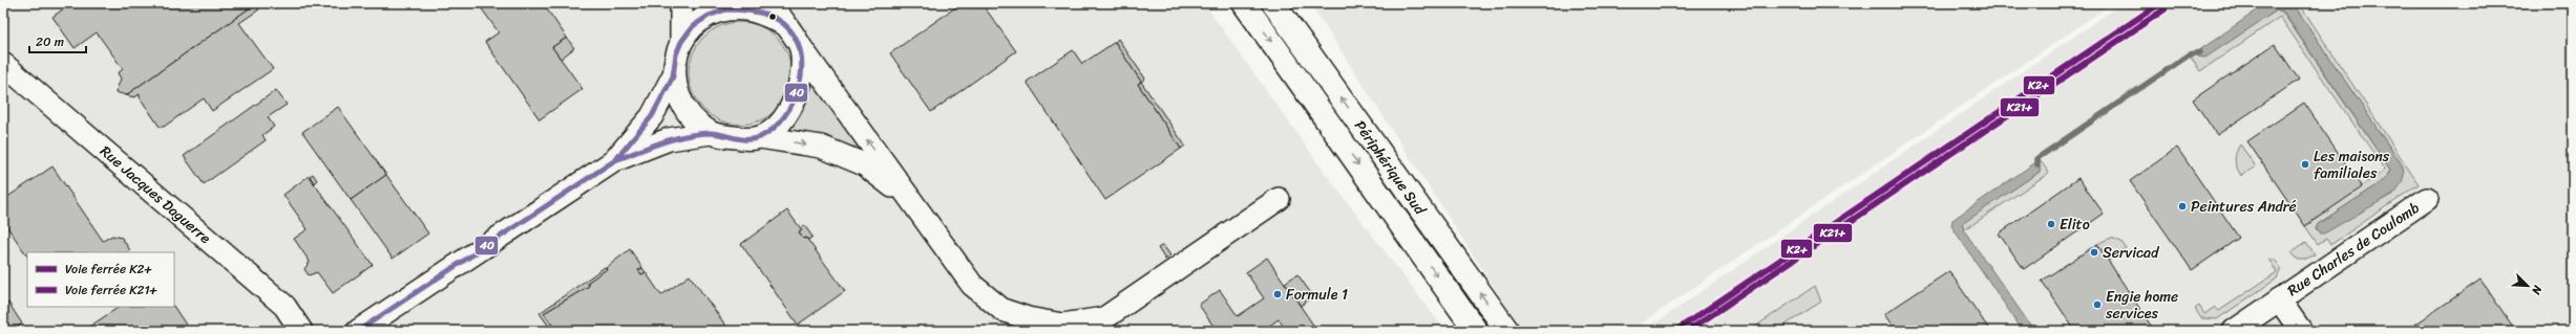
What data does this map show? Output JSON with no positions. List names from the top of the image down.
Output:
{
  "streets": {
    "highway": ["Périphérique Sud"],
    "street": ["Rue Jacques Daguerre", "Rue Charles de Coulomb"]
  },
  "places": [
    "Les maisons familiales",
    "Peintures André",
    "Elito",
    "Servicad",
    "Formule 1",
    "Engie home services"
  ],
  "lines": ["rail line K2+", "rail line K21+", "transit line 40"],
  "legend": ["Voie ferrée K2+", "Voie ferrée K21+"],
  "scale_bar": "20 m",
  "north": "bottom right"
}
